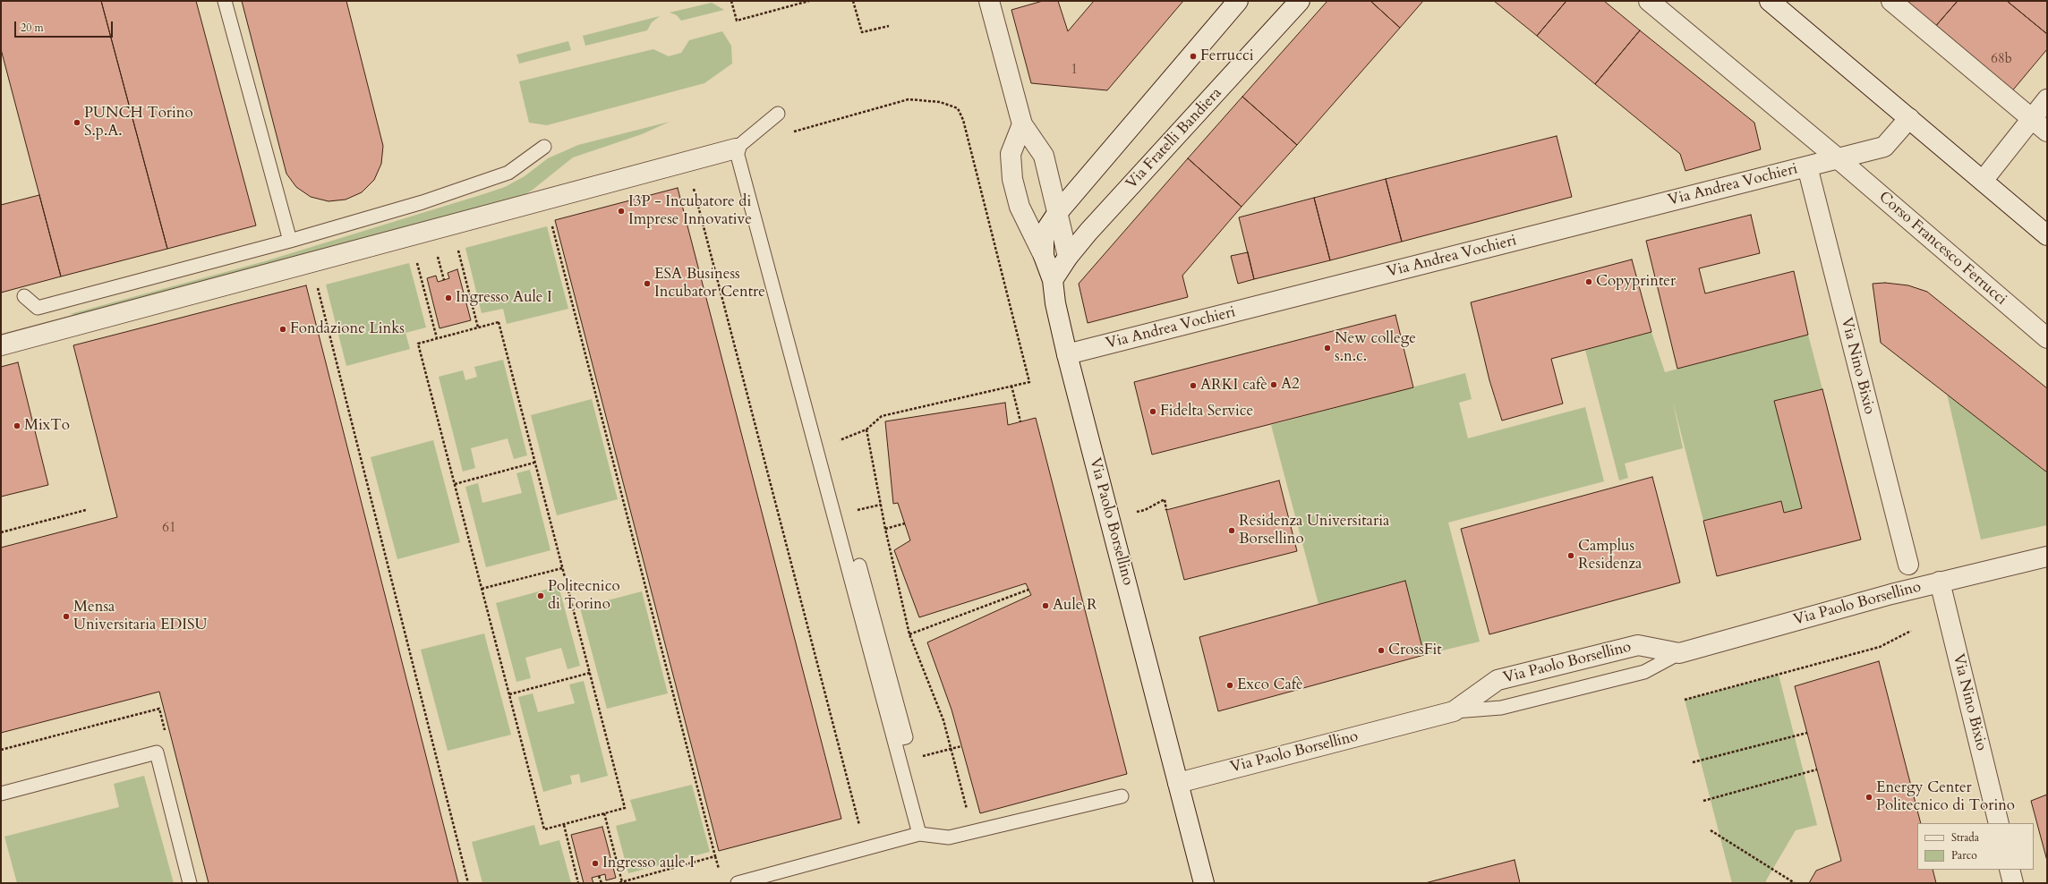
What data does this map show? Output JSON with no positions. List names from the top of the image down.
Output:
{
  "streets": {
    "street": [
      "Via Fratelli Bandiera",
      "Via Andrea Vochieri",
      "Corso Francesco Ferrucci",
      "Via Nino Bixio",
      "Via Paolo Borsellino"
    ]
  },
  "crossings": [
    ["Via Fratelli Bandiera", "Via Paolo Borsellino"],
    ["Via Andrea Vochieri", "Corso Francesco Ferrucci"],
    ["Via Andrea Vochieri", "Via Nino Bixio"],
    ["Via Andrea Vochieri", "Via Paolo Borsellino"],
    ["Via Nino Bixio", "Via Paolo Borsellino"]
  ],
  "places": [
    "Ferrucci",
    "PUNCH Torino S.p.A.",
    "I3P - Incubatore di Imprese Innovative",
    "Copyprinter",
    "ESA Business Incubator Centre",
    "Ingresso Aule I",
    "Fondazione Links",
    "New college s.n.c.",
    "A2",
    "ARKI cafè",
    "Fidelta Service",
    "MixTo",
    "Residenza Universitaria Borsellino",
    "Camplus Residenza",
    "Politecnico di Torino",
    "Aule R",
    "Mensa Universitaria EDISU",
    "CrossFit",
    "Exco Cafè",
    "Energy Center Politecnico di Torino",
    "Ingresso aule I"
  ],
  "house_numbers": ["68b", "1", "61"],
  "legend": ["Strada", "Parco"],
  "scale_bar": "20 m"
}
